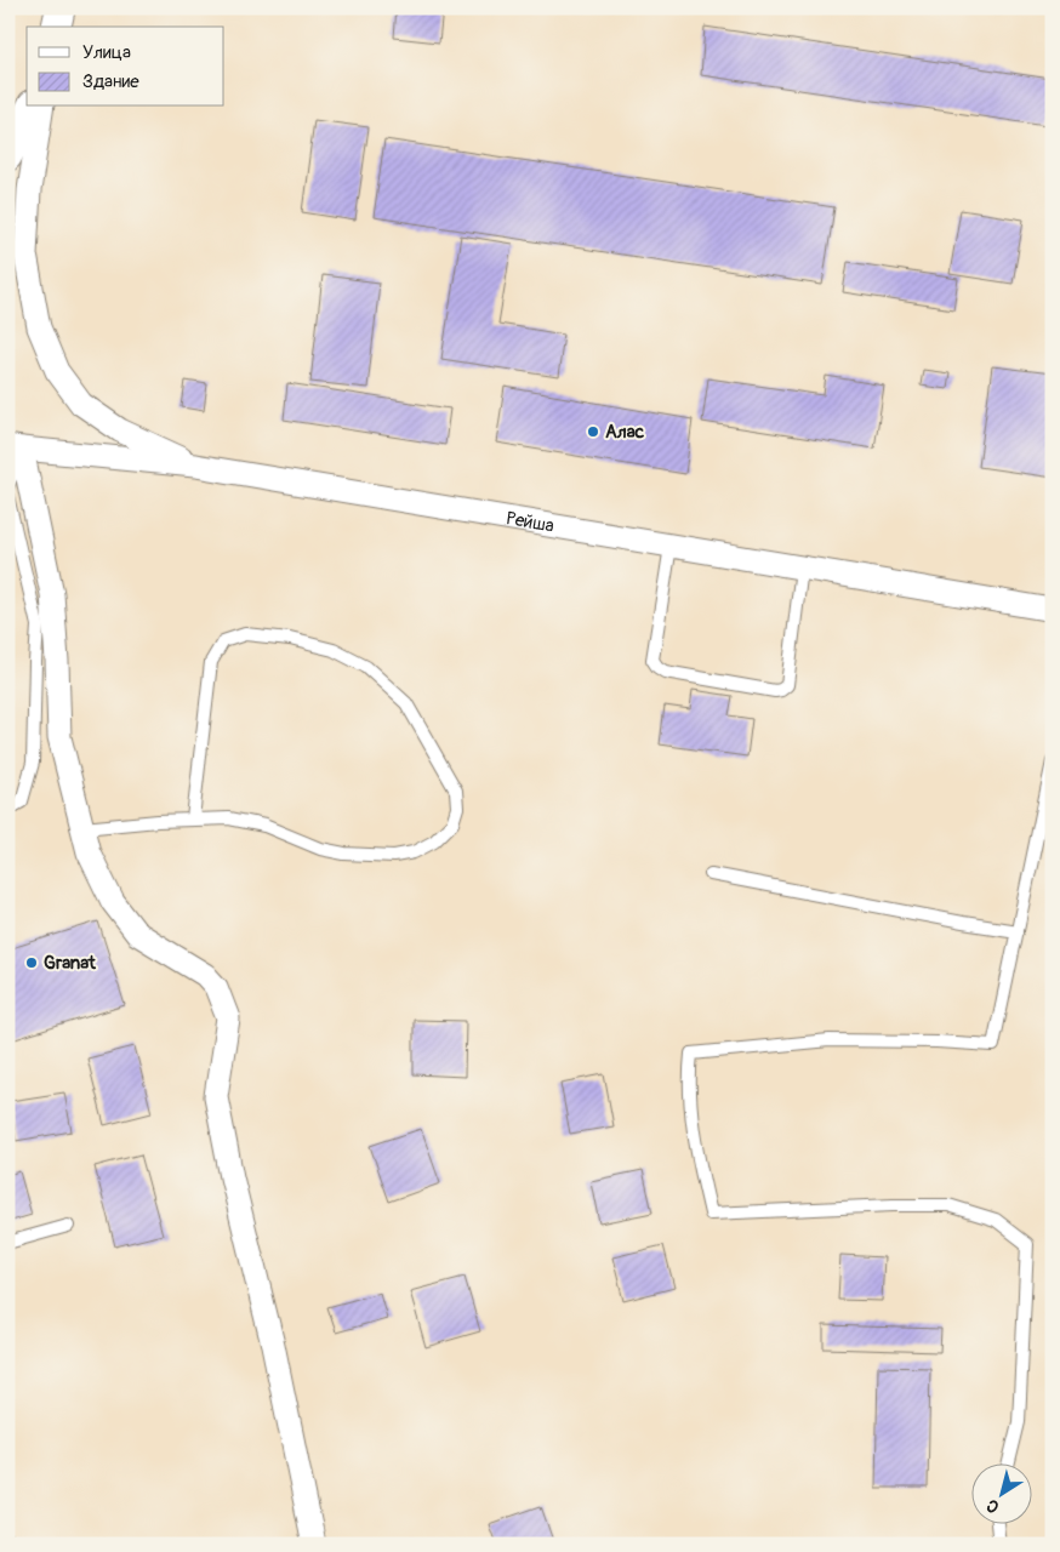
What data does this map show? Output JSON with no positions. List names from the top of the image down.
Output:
{
  "streets": {
    "street": ["Рейша"]
  },
  "places": ["Алас", "Granat"],
  "legend": ["Улица", "Здание"],
  "north": "bottom left"
}
